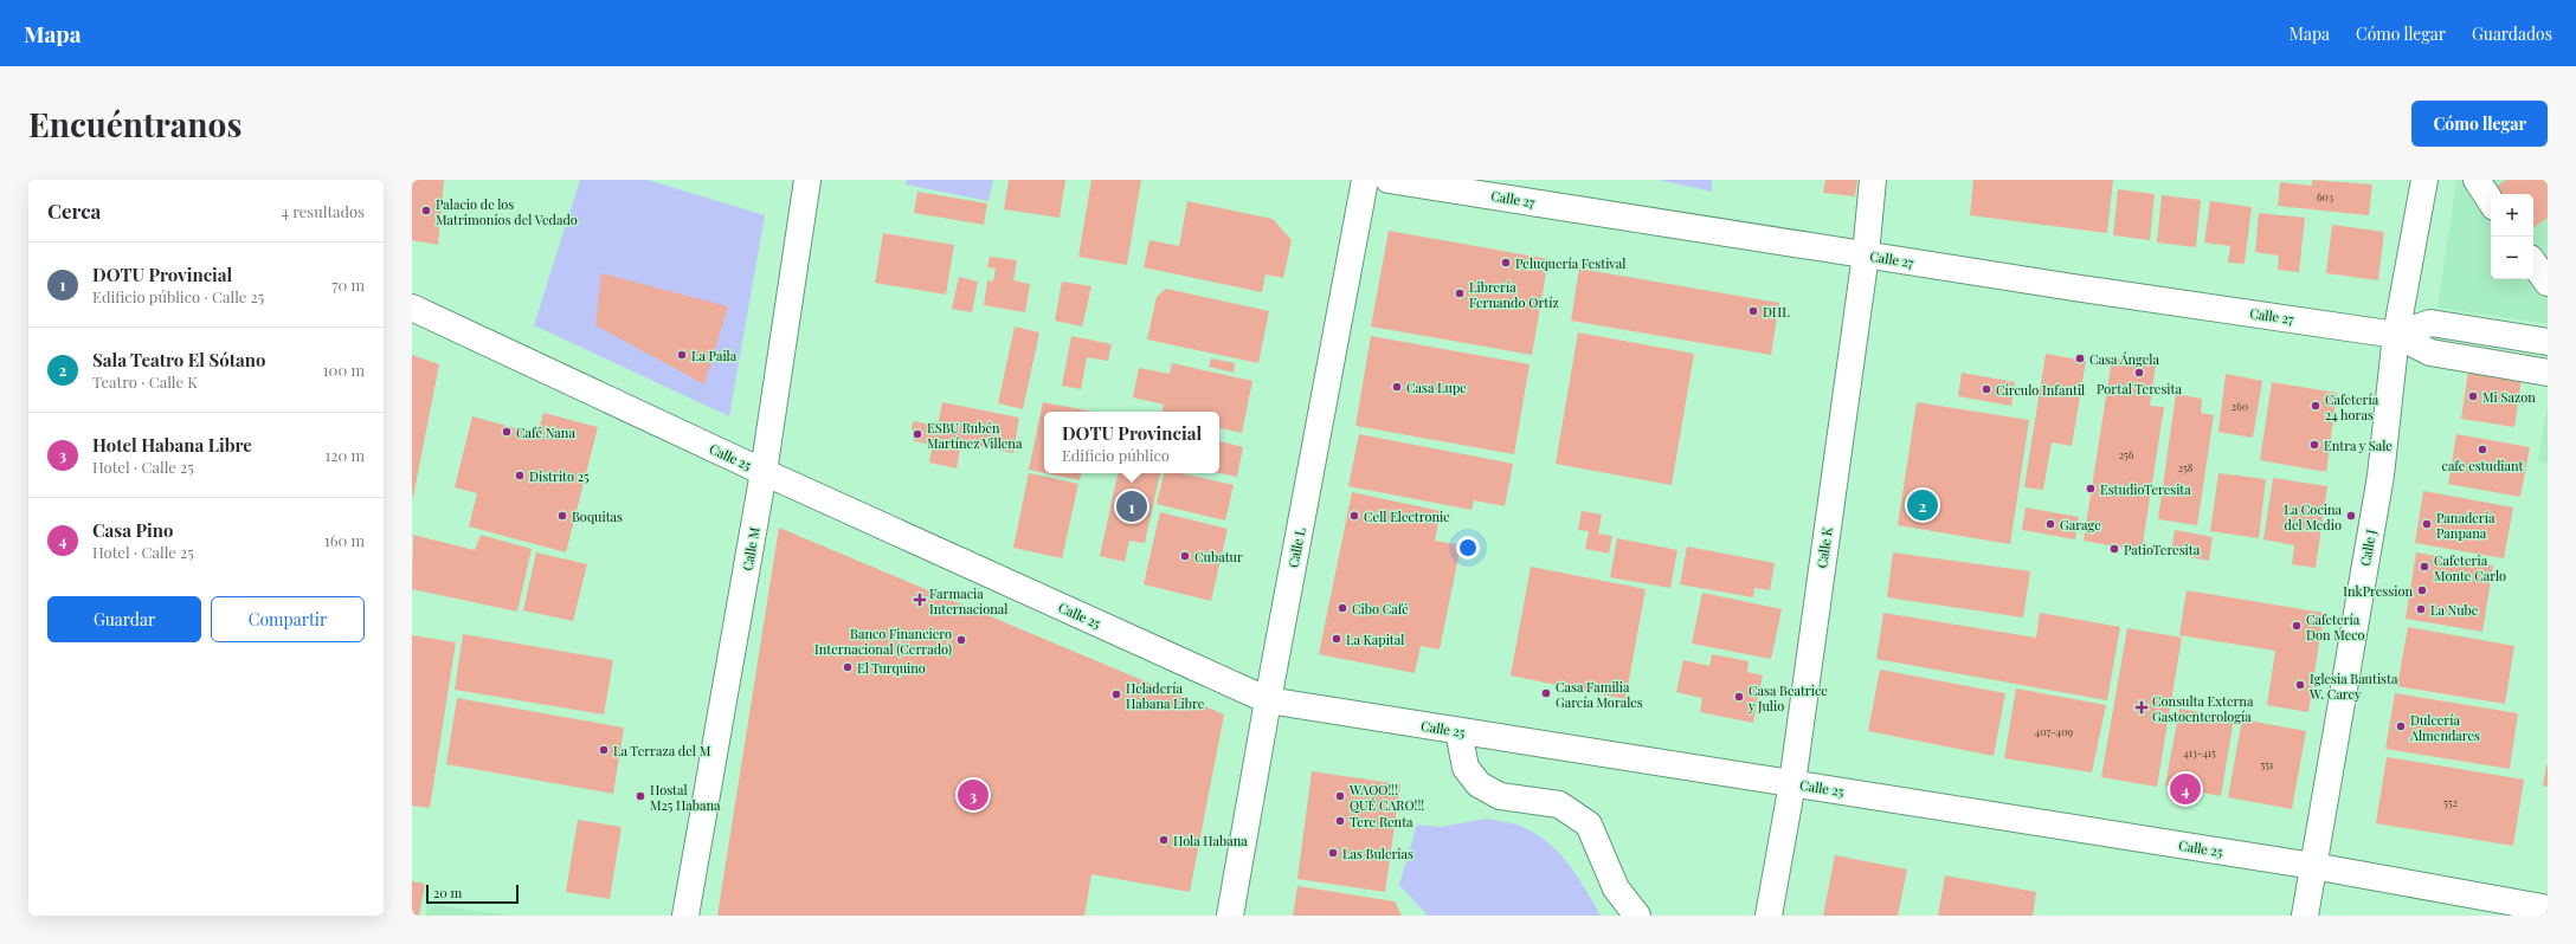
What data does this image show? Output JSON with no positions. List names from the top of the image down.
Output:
{
  "streets": {
    "street": [
      "Calle 27",
      "Calle 25",
      "Calle L",
      "Calle K",
      "Calle J",
      "Calle M"
    ]
  },
  "crossings": [
    ["Calle 27", "Calle K"],
    ["Calle 27", "Calle J"],
    ["Calle 25", "Calle L"],
    ["Calle 25", "Calle K"],
    ["Calle 25", "Calle J"],
    ["Calle 25", "Calle M"]
  ],
  "places": {
    "other": [
      "Palacio de los Matrimonios del Vedado",
      "Peluquería Festival",
      "Librería Fernando Ortíz",
      "DHL",
      "La Paila",
      "Casa Ángela",
      "Portal Teresita",
      "Casa Lupe",
      "Círculo Infantil",
      "Mi Sazon",
      "Cafetería 24 horas",
      "Café Nana",
      "ESBU Rubén Martínez Villena",
      "Entra y Sale",
      "cafe estudiant",
      "Distrito 25",
      "EstudioTeresita",
      "Boquitas",
      "Cell Electronic",
      "La Cocina del Medio",
      "Garage",
      "Panadería Panpana",
      "PatioTeresita",
      "Cubatur",
      "Cafeteria Monte Carlo",
      "InkPression",
      "Cibo Café",
      "La Nube",
      "Cafetería Don Meco",
      "La Kapital",
      "Banco Financiero Internacional (Cerrado)",
      "El Turquino",
      "Iglesia Bautista W. Carey",
      "Casa Familia García Morales",
      "Heladería Habana Libre",
      "Casa Beatrice y Julio",
      "Dulcería Almendares",
      "La Terraza del M",
      "Hostal M25 Habana",
      "WAOO!!! QUÉ CARO!!!",
      "Tere Renta",
      "Hola Habana",
      "Las Bulerias"
    ],
    "health": ["Farmacia Internacional", "Consulta Externa Gastoenterología"]
  },
  "house_numbers": [
    "603",
    "260",
    "256",
    "258",
    "407-409",
    "413-415",
    "551",
    "552"
  ],
  "scale_bar": "20 m",
  "page": {
    "header": "Mapa",
    "nav": ["Mapa", "Cómo llegar", "Guardados"],
    "buttons": [
      "Cómo llegar",
      ["Guardar", "Compartir"]
    ],
    "title": "Encuéntranos",
    "heading": ["Cerca", "4 resultados"],
    "map_buttons": ["+", "−"],
    "list": [
      {
        "mark": "1",
        "name": "DOTU Provincial",
        "note": "Edificio público · Calle 25",
        "value": "70 m"
      },
      {
        "mark": "2",
        "name": "Sala Teatro El Sótano",
        "note": "Teatro · Calle K",
        "value": "100 m"
      },
      {
        "mark": "3",
        "name": "Hotel Habana Libre",
        "note": "Hotel · Calle 25",
        "value": "120 m"
      },
      {
        "mark": "4",
        "name": "Casa Pino",
        "note": "Hotel · Calle 25",
        "value": "160 m"
      }
    ],
    "popup": ["DOTU Provincial", "Edificio público"],
    "pins": [
      "2",
      "1",
      "4",
      "3"
    ],
    "scale": "20 m"
  }
}
